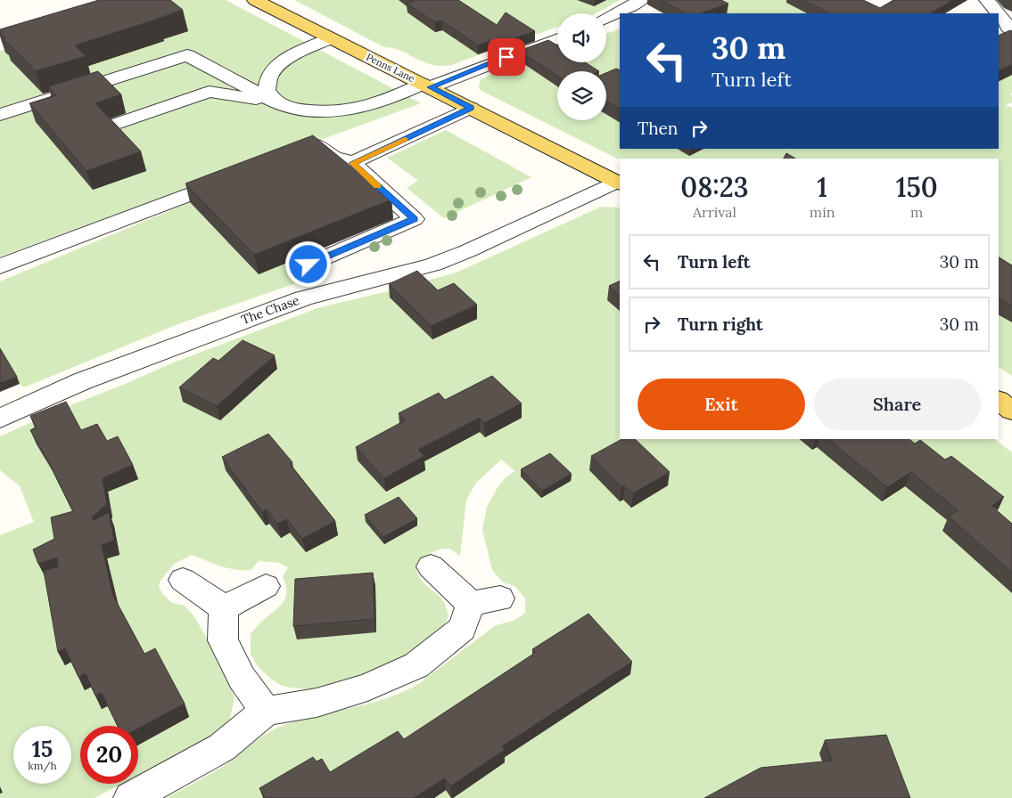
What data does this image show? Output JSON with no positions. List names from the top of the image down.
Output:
{
  "streets": {
    "main road": ["Penns Lane"],
    "street": ["The Chase"]
  },
  "crossings": [
    ["Penns Lane", "The Chase"]
  ],
  "page": {
    "turn": ["30 m", "Turn left"],
    "then": "Then",
    "eta": [
      "08:23",
      "Arrival",
      "1",
      "min",
      "150",
      "m"
    ],
    "list": [
      {
        "name": "Turn left",
        "value": "30 m"
      },
      {
        "name": "Turn right",
        "value": "30 m"
      }
    ],
    "buttons": ["Exit", "Share"],
    "speed": "15 km/h",
    "limit": "20"
  }
}
